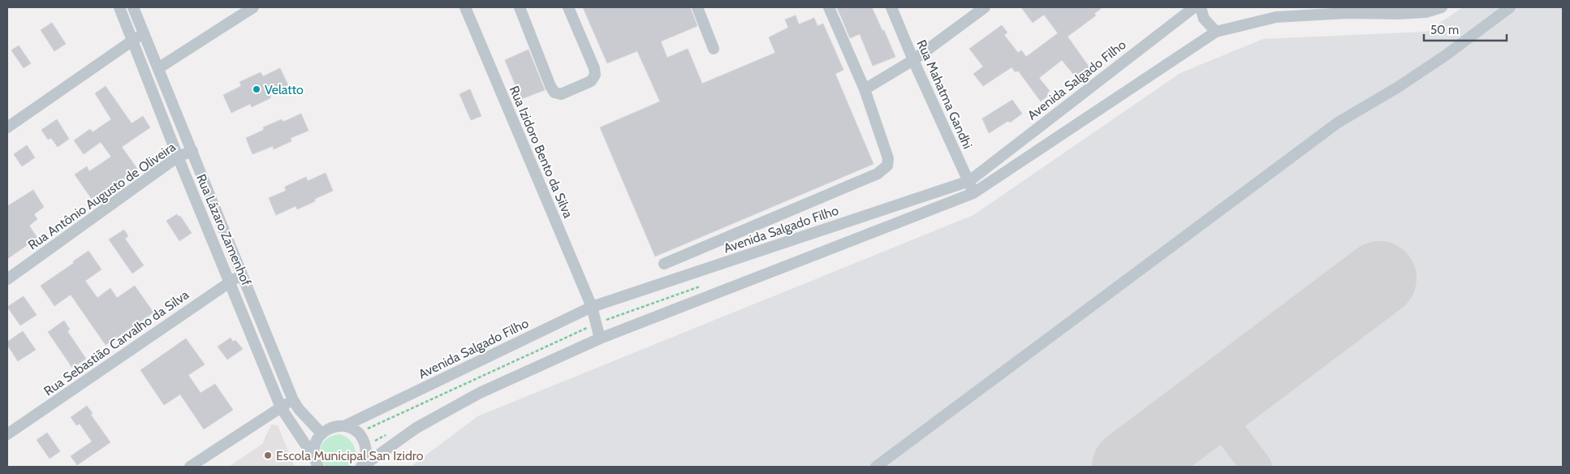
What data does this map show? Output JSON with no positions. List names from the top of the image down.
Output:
{
  "streets": {
    "street": [
      "Avenida Salgado Filho",
      "Rua Mahatma Gandhi",
      "Rua Izidoro Bento da Silva",
      "Rua Antônio Augusto de Oliveira",
      "Rua Lázaro Zamenhof",
      "Rua Sebastião Carvalho da Silva"
    ]
  },
  "crossings": [
    ["Avenida Salgado Filho", "Rua Mahatma Gandhi"],
    ["Avenida Salgado Filho", "Rua Izidoro Bento da Silva"],
    ["Rua Antônio Augusto de Oliveira", "Rua Lázaro Zamenhof"],
    ["Rua Lázaro Zamenhof", "Rua Sebastião Carvalho da Silva"]
  ],
  "places": ["Velatto", "Escola Municipal San Izidro"],
  "scale_bar": "50 m"
}
